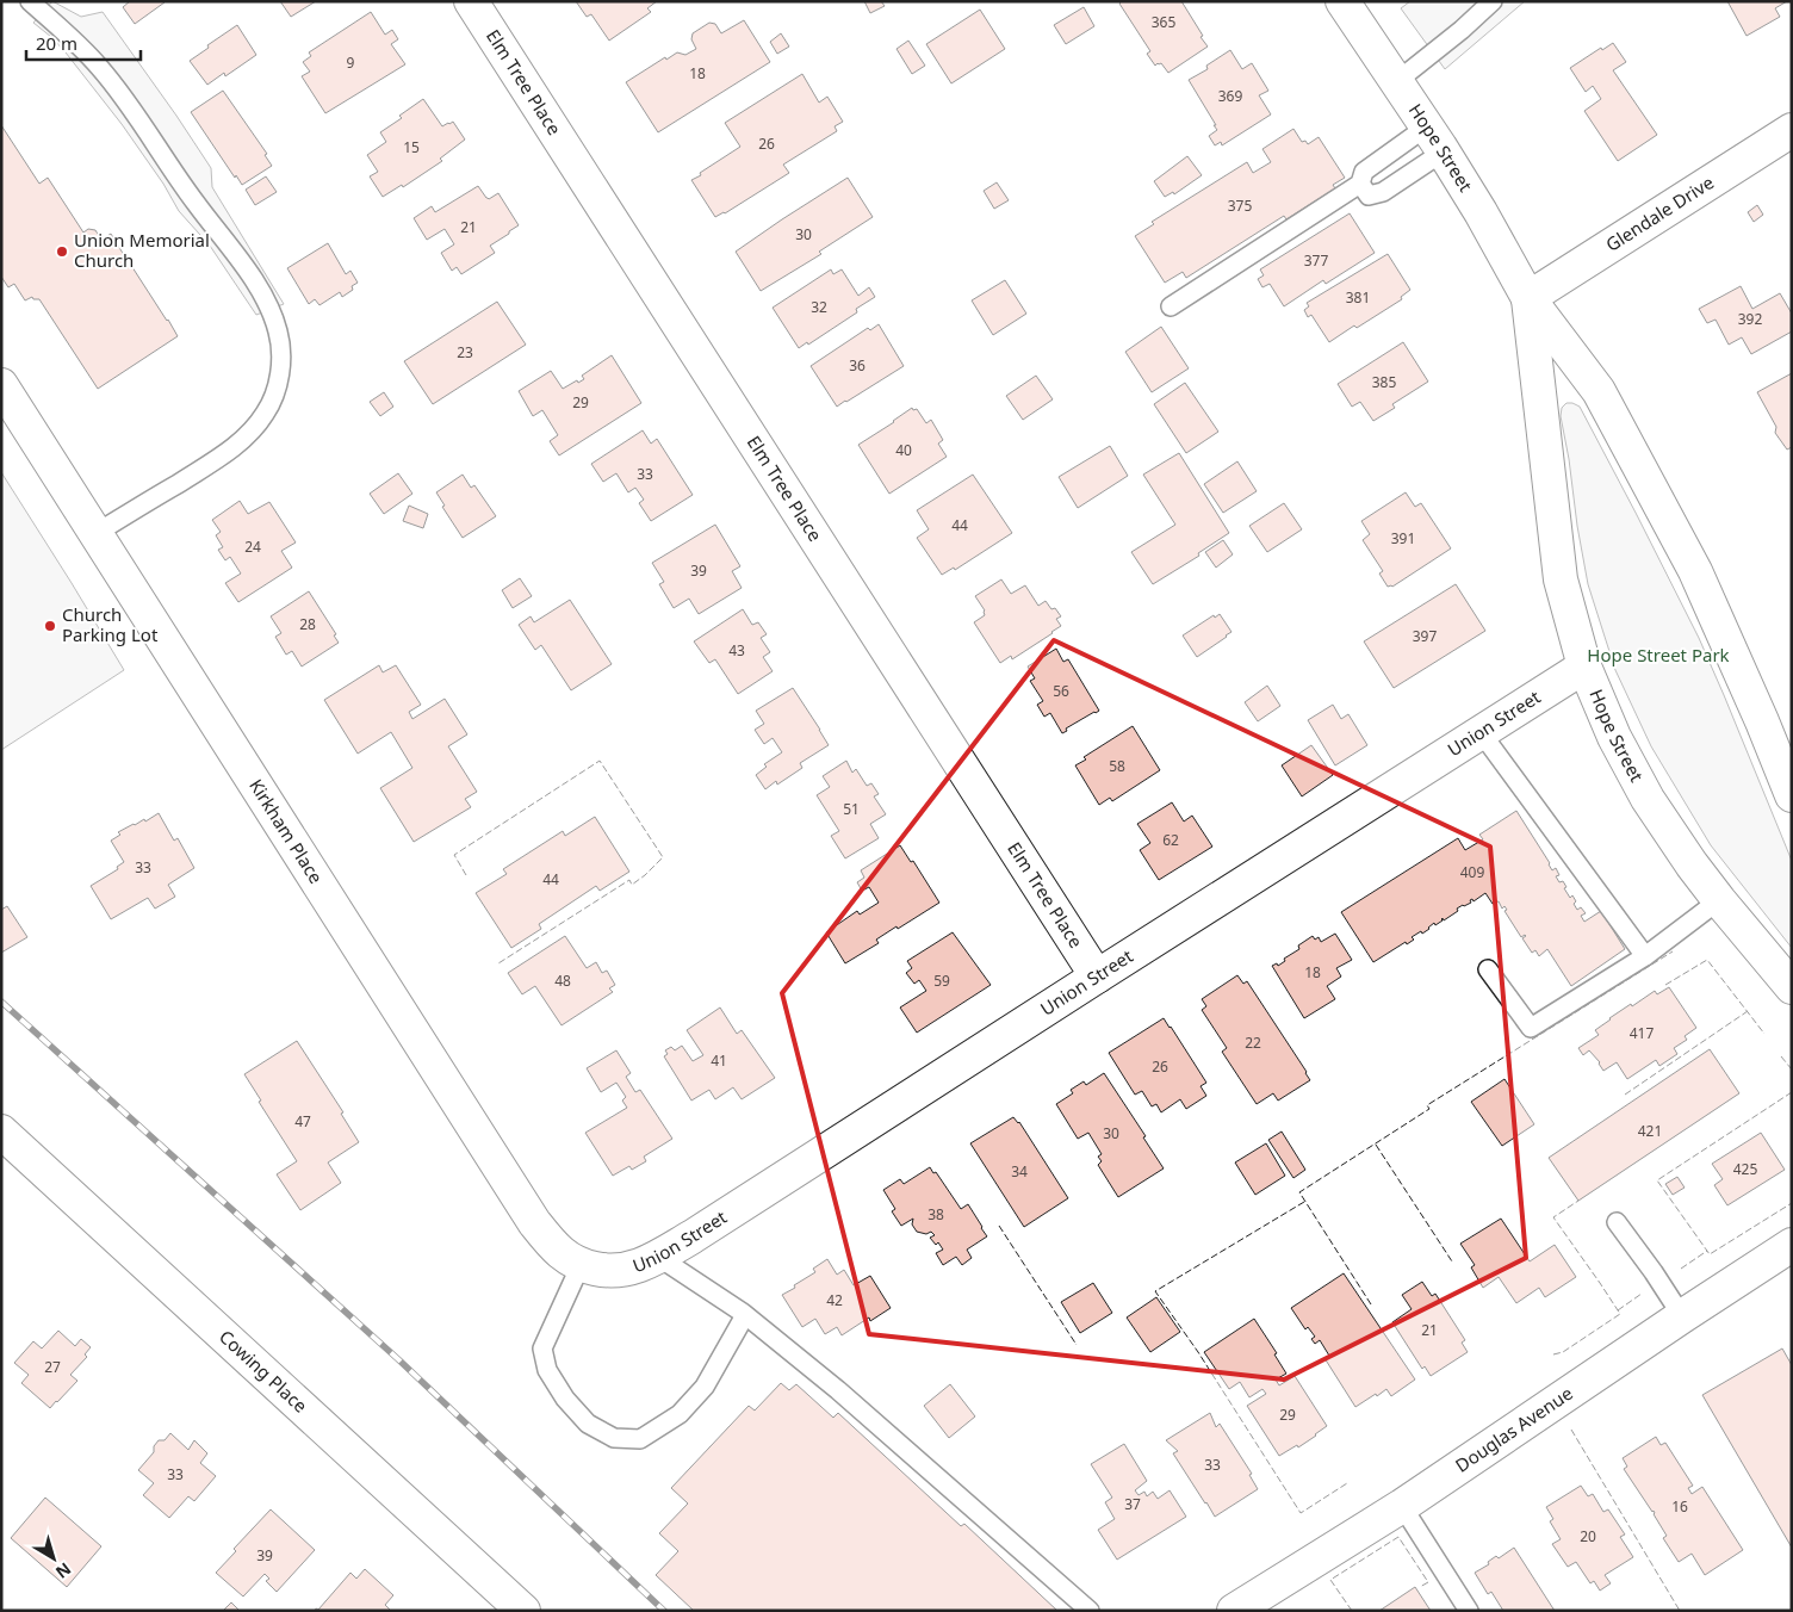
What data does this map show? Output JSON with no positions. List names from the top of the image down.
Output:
{
  "streets": {
    "street": [
      "Elm Tree Place",
      "Hope Street",
      "Glendale Drive",
      "Union Street",
      "Kirkham Place",
      "Cowing Place",
      "Douglas Avenue"
    ]
  },
  "crossings": [
    ["Elm Tree Place", "Union Street"],
    ["Hope Street", "Glendale Drive"],
    ["Hope Street", "Union Street"],
    ["Union Street", "Kirkham Place"]
  ],
  "parks": ["Hope Street Park"],
  "places": ["Union Memorial Church", "Church Parking Lot"],
  "house_numbers": [
    "365",
    "9",
    "18",
    "369",
    "26",
    "15",
    "375",
    "21",
    "30",
    "377",
    "381",
    "32",
    "392",
    "23",
    "36",
    "385",
    "29",
    "40",
    "33",
    "44",
    "391",
    "24",
    "39",
    "28",
    "397",
    "43",
    "56",
    "58",
    "51",
    "62",
    "33",
    "409",
    "44",
    "18",
    "48",
    "59",
    "417",
    "22",
    "41",
    "26",
    "47",
    "421",
    "30",
    "425",
    "34",
    "38",
    "42",
    "21",
    "27",
    "29",
    "33",
    "33",
    "37",
    "16",
    "20",
    "39"
  ],
  "scale_bar": "20 m",
  "north": "bottom right"
}
